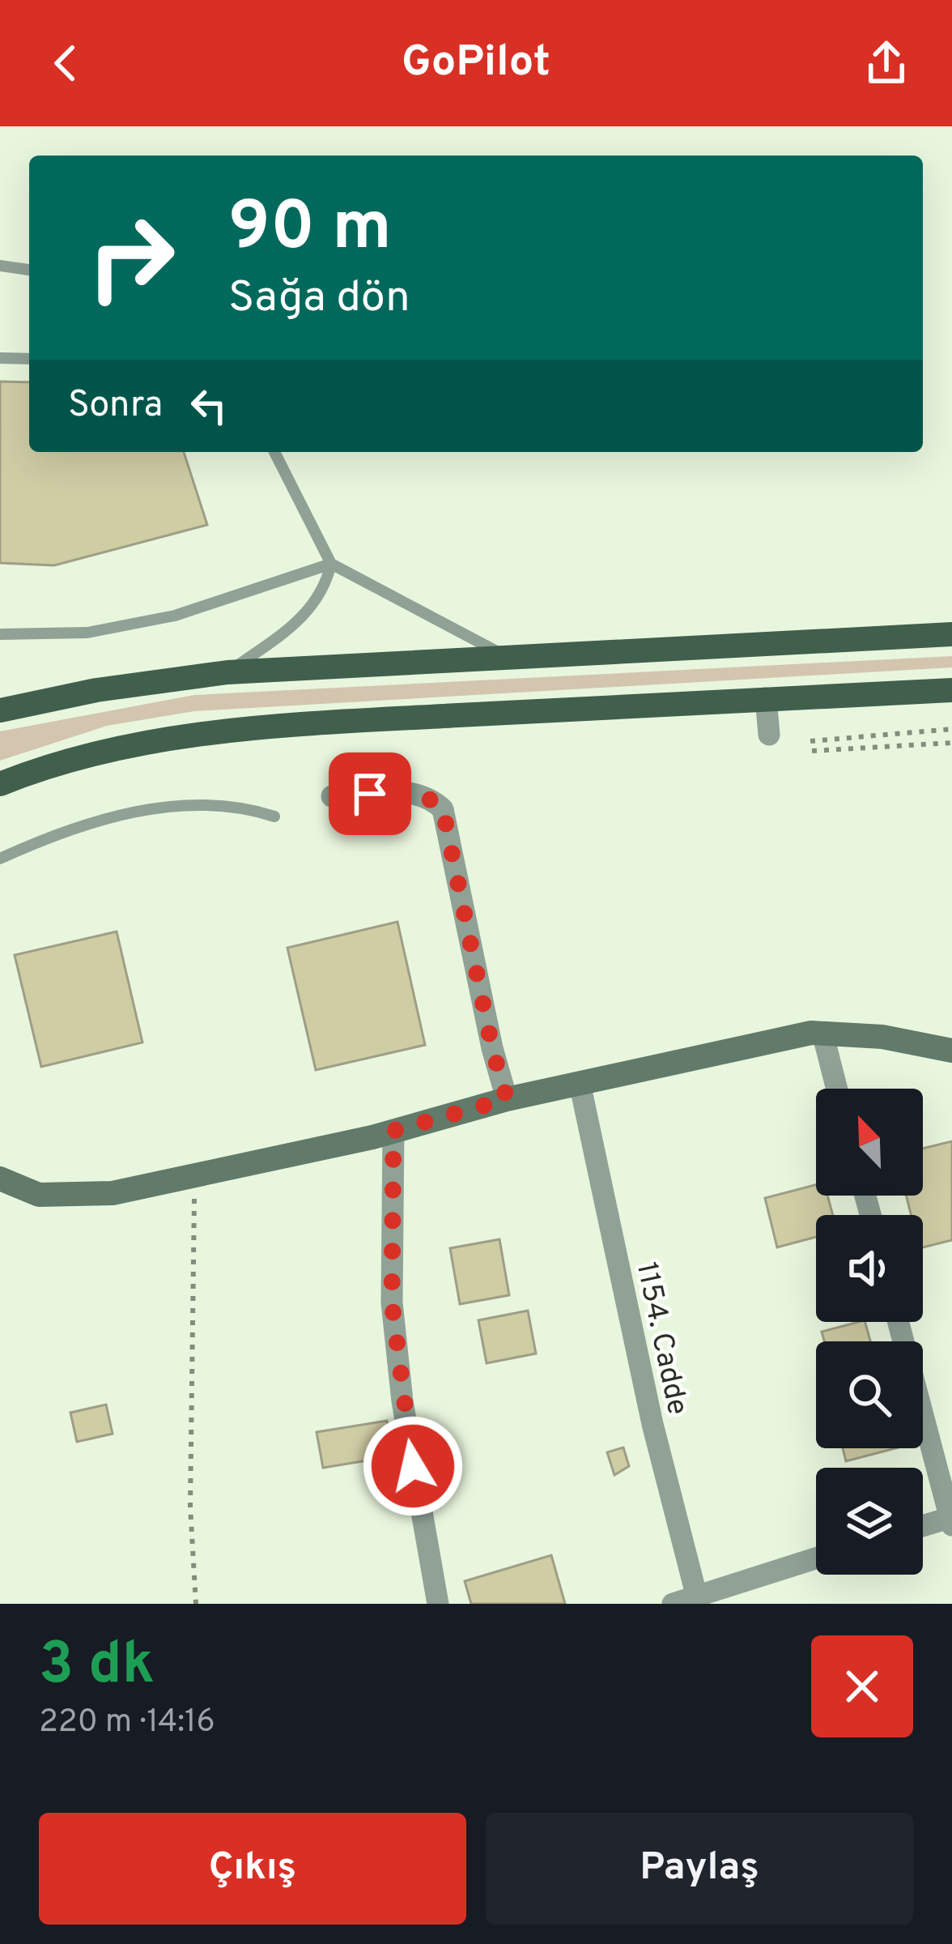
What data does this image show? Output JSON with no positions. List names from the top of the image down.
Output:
{
  "streets": {
    "street": ["1154. Cadde"]
  },
  "north": "top left",
  "page": {
    "header": "GoPilot",
    "turn": ["90 m", "Sağa dön"],
    "then": "Sonra",
    "heading": ["3 dk", "220 m · 14:16"],
    "buttons": ["Çıkış", "Paylaş"]
  }
}
